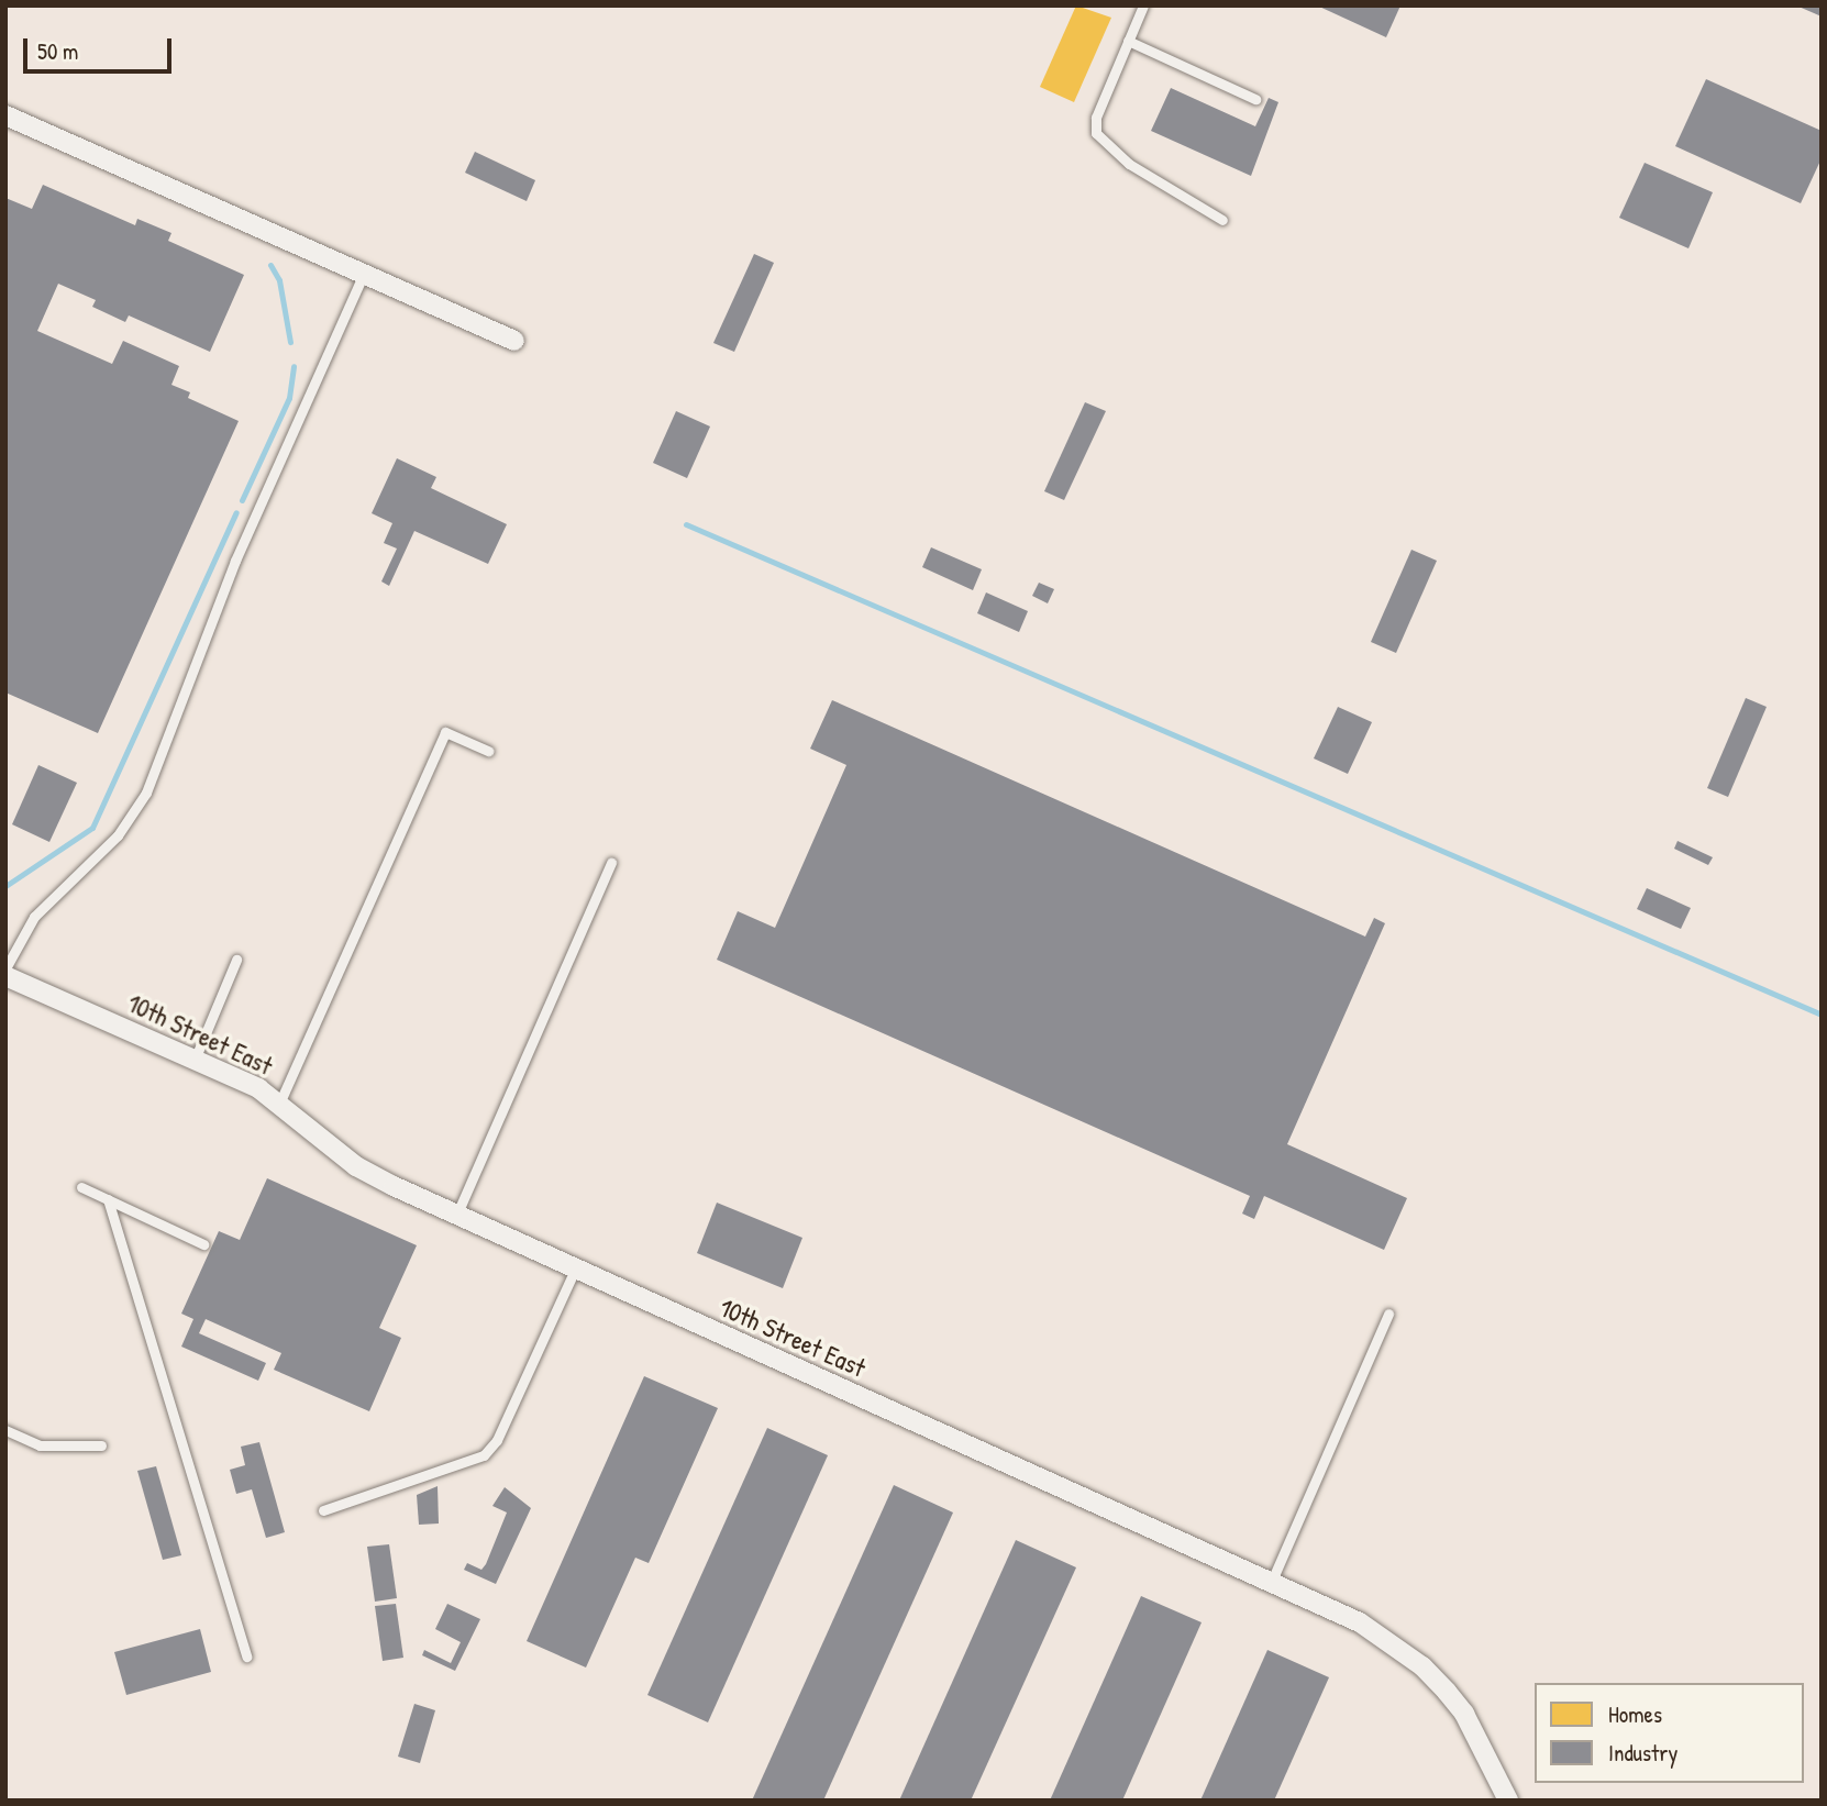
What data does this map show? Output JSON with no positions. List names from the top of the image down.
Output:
{
  "streets": {
    "street": ["10th Street East"]
  },
  "legend": ["Homes", "Industry"],
  "scale_bar": "50 m"
}
